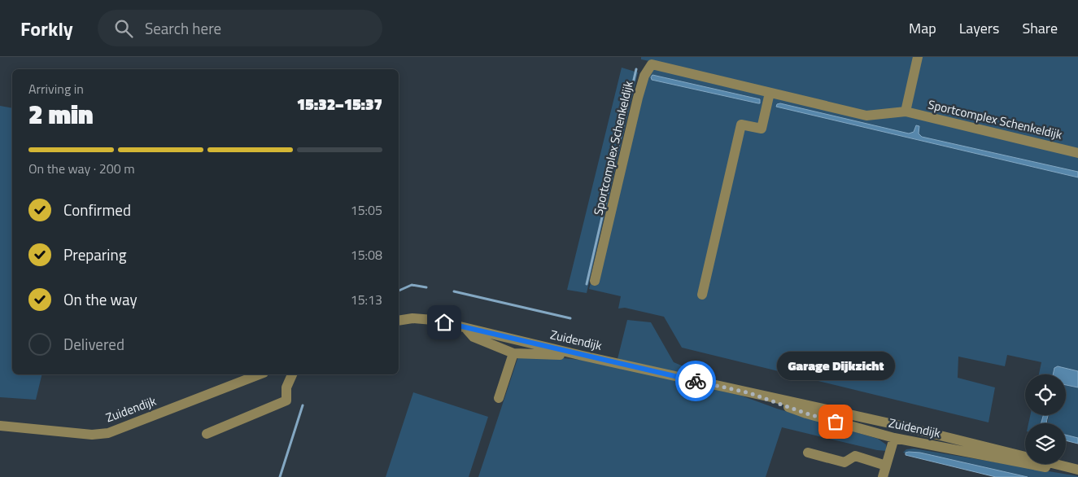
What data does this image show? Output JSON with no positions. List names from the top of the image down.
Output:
{
  "streets": {
    "street": ["Sportcomplex Schenkeldijk", "Zuidendijk"]
  },
  "places": ["Garage Dijkzicht"],
  "page": {
    "header": "Forkly",
    "search": "Search here",
    "nav": ["Map", "Layers", "Share"],
    "heading": ["2 min", "Arriving in", "15:32–15:37"],
    "bar": "On the way · 200 m",
    "list": [
      ["Confirmed", "15:05"],
      ["Preparing", "15:08"],
      ["On the way", "15:13"],
      "Delivered"
    ],
    "bubble": "Garage Dijkzicht"
  }
}
